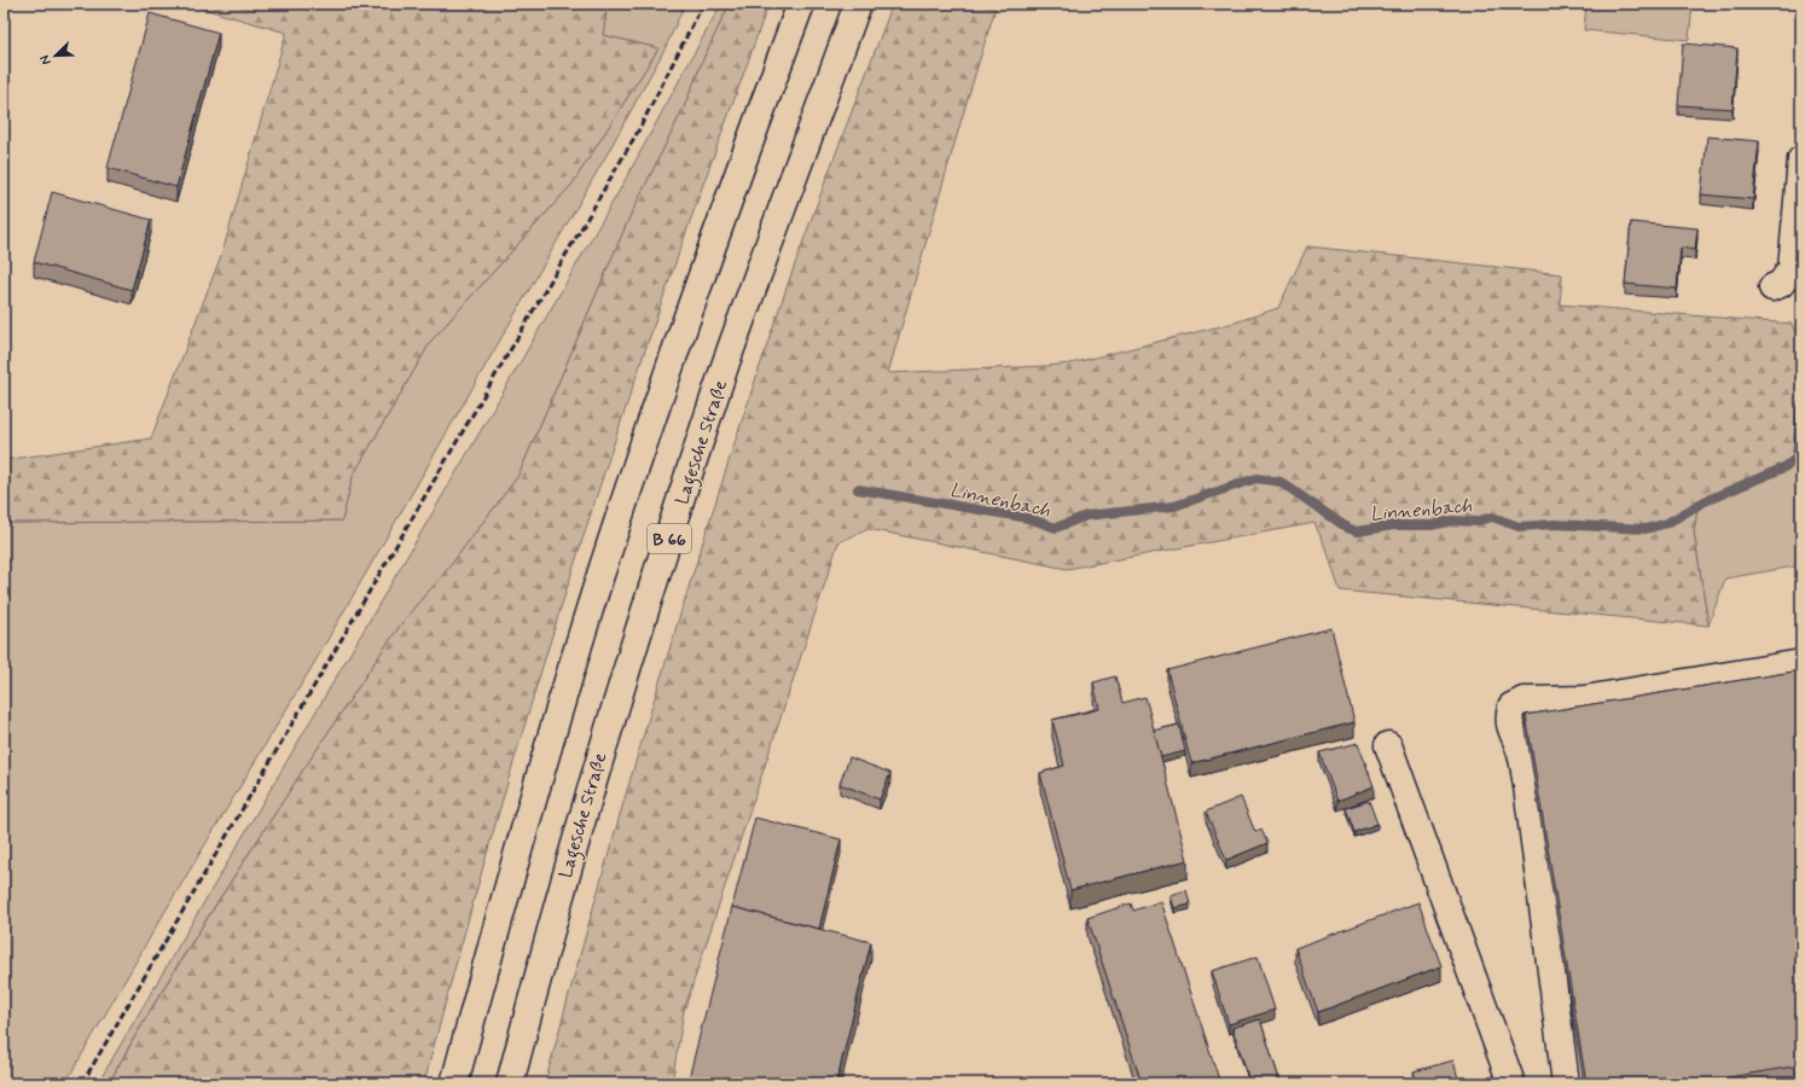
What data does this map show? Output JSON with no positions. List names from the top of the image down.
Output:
{
  "streets": {
    "main road": ["Lagesche Straße", "B 66"]
  },
  "water": ["Linnenbach"],
  "north": "bottom left"
}
